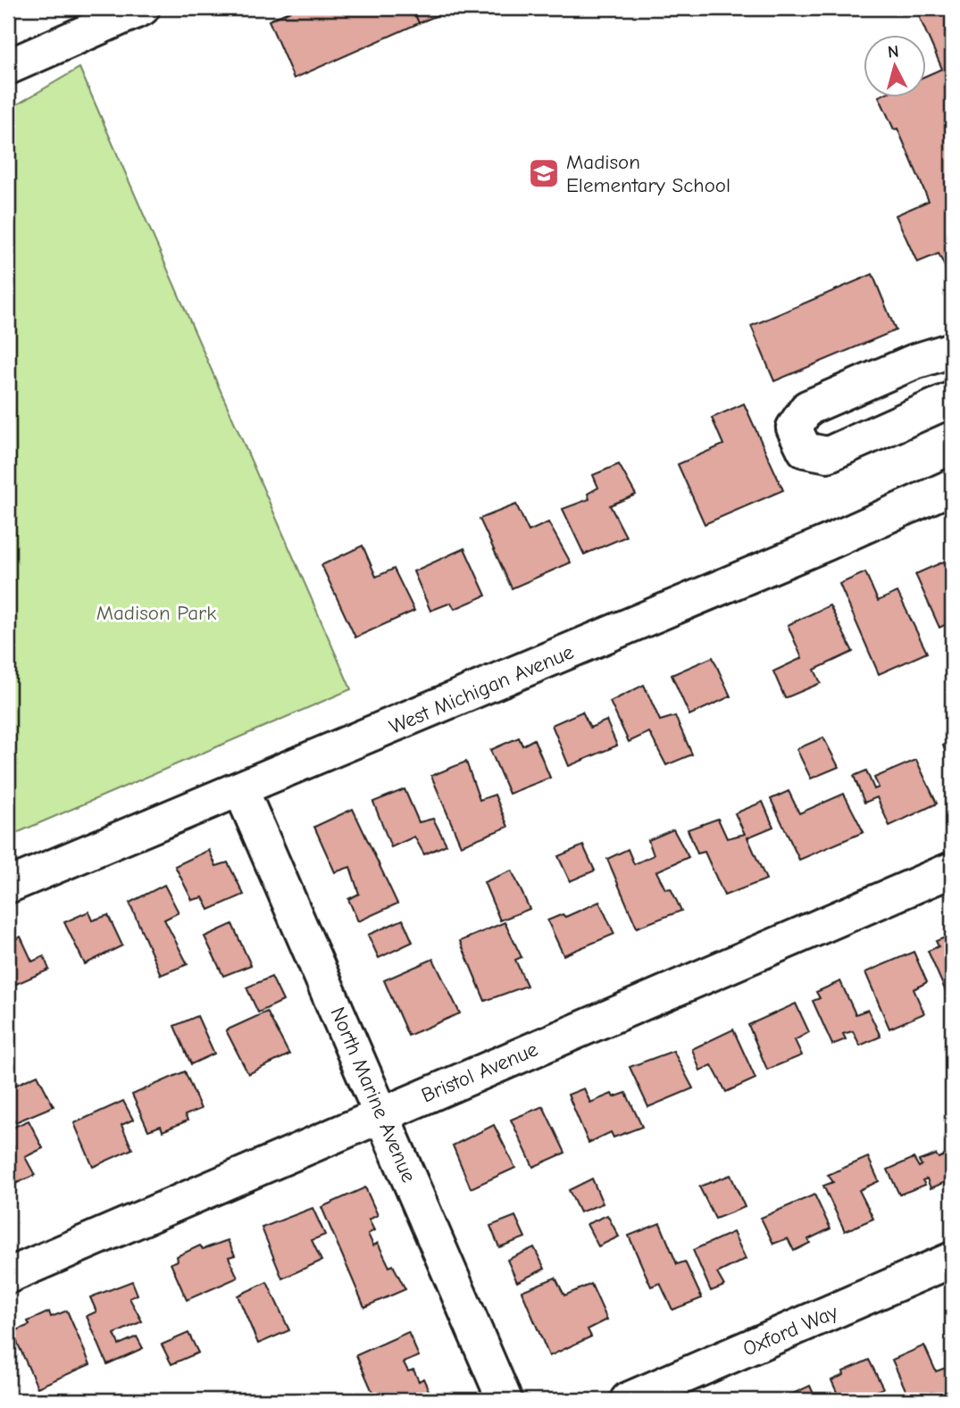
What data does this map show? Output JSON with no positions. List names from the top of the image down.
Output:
{
  "streets": {
    "street": [
      "West Michigan Avenue",
      "Bristol Avenue",
      "North Marine Avenue",
      "Oxford Way"
    ]
  },
  "crossings": [
    ["West Michigan Avenue", "North Marine Avenue"],
    ["Bristol Avenue", "North Marine Avenue"]
  ],
  "parks": ["Madison Park"],
  "places": {
    "school or university": ["Madison Elementary School"]
  },
  "north": "top"
}
